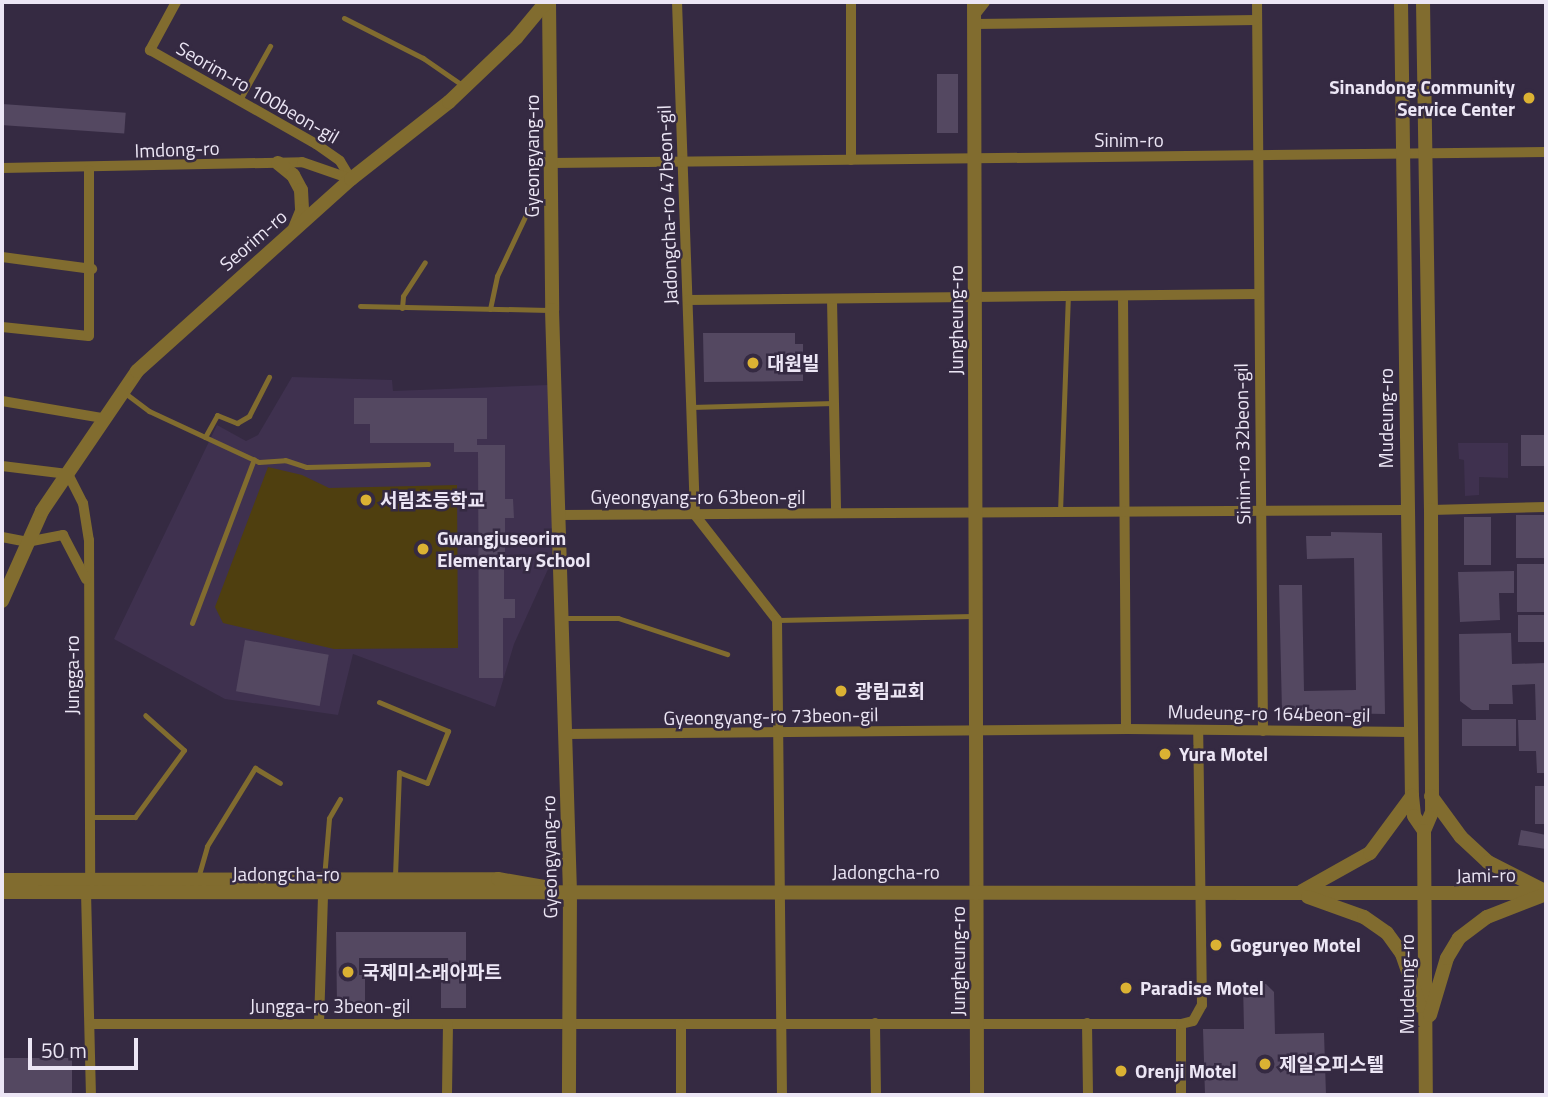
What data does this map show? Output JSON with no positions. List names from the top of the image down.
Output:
{
  "streets": {
    "street": [
      "Seorim-ro 100beon-gil",
      "Sinim-ro",
      "Imdong-ro",
      "Gyeongyang-ro",
      "Jadongcha-ro 47beon-gil",
      "Seorim-ro",
      "Jungheung-ro",
      "Mudeung-ro",
      "Sinim-ro 32beon-gil",
      "Gyeongyang-ro 63beon-gil",
      "Jungga-ro",
      "Mudeung-ro 164beon-gil",
      "Gyeongyang-ro 73beon-gil",
      "Jadongcha-ro",
      "Jami-ro",
      "Jungga-ro 3beon-gil"
    ]
  },
  "crossings": [
    ["Seorim-ro 100beon-gil", "Imdong-ro"],
    ["Seorim-ro 100beon-gil", "Seorim-ro"],
    ["Sinim-ro", "Gyeongyang-ro"],
    ["Sinim-ro", "Jadongcha-ro 47beon-gil"],
    ["Sinim-ro", "Jungheung-ro"],
    ["Sinim-ro", "Mudeung-ro"],
    ["Sinim-ro", "Sinim-ro 32beon-gil"],
    ["Imdong-ro", "Seorim-ro"],
    ["Gyeongyang-ro", "Seorim-ro"],
    ["Gyeongyang-ro", "Gyeongyang-ro 63beon-gil"],
    ["Gyeongyang-ro", "Gyeongyang-ro 73beon-gil"],
    ["Gyeongyang-ro", "Jadongcha-ro"],
    ["Gyeongyang-ro", "Jungga-ro 3beon-gil"],
    ["Jadongcha-ro 47beon-gil", "Gyeongyang-ro 63beon-gil"],
    ["Seorim-ro", "Jungga-ro"],
    ["Jungheung-ro", "Gyeongyang-ro 63beon-gil"],
    ["Jungheung-ro", "Mudeung-ro 164beon-gil"],
    ["Jungheung-ro", "Gyeongyang-ro 73beon-gil"],
    ["Jungheung-ro", "Jadongcha-ro"],
    ["Jungheung-ro", "Jungga-ro 3beon-gil"],
    ["Mudeung-ro", "Gyeongyang-ro 63beon-gil"],
    ["Mudeung-ro", "Mudeung-ro 164beon-gil"],
    ["Mudeung-ro", "Jadongcha-ro"],
    ["Mudeung-ro", "Jami-ro"],
    ["Sinim-ro 32beon-gil", "Gyeongyang-ro 63beon-gil"],
    ["Sinim-ro 32beon-gil", "Mudeung-ro 164beon-gil"],
    ["Jungga-ro", "Jadongcha-ro"],
    ["Jungga-ro", "Jungga-ro 3beon-gil"],
    ["Mudeung-ro 164beon-gil", "Gyeongyang-ro 73beon-gil"],
    ["Jadongcha-ro", "Jami-ro"]
  ],
  "places": [
    "Sinandong Community Service Center",
    "대원빌",
    "서림초등학교",
    "Gwangjuseorim Elementary School",
    "광림교회",
    "Yura Motel",
    "Goguryeo Motel",
    "국제미소래아파트",
    "Paradise Motel",
    "제일오피스텔",
    "Orenji Motel"
  ],
  "scale_bar": "50 m"
}
